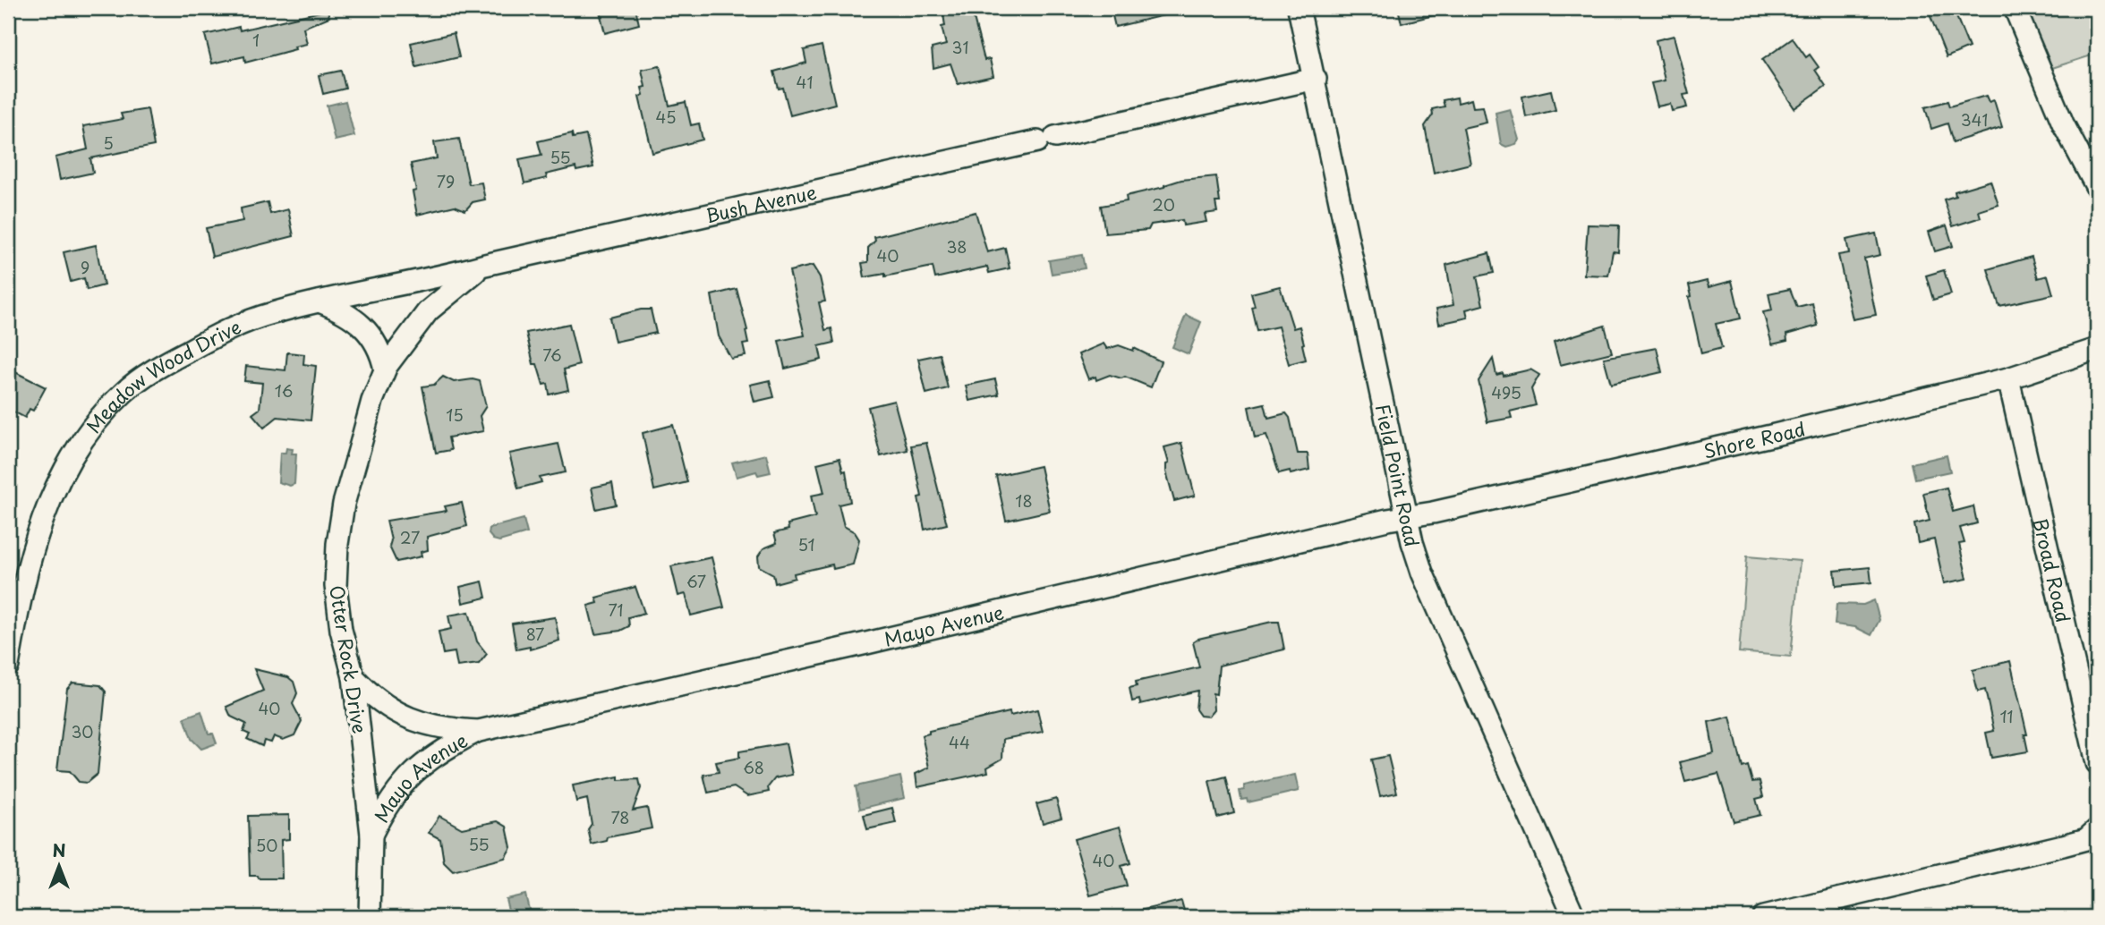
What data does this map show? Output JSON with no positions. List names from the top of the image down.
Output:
{
  "streets": {
    "street": [
      "Bush Avenue",
      "Meadow Wood Drive",
      "Shore Road",
      "Field Point Road",
      "Broad Road",
      "Mayo Avenue",
      "Otter Rock Drive"
    ]
  },
  "crossings": [
    ["Bush Avenue", "Meadow Wood Drive"],
    ["Bush Avenue", "Field Point Road"],
    ["Bush Avenue", "Otter Rock Drive"],
    ["Meadow Wood Drive", "Otter Rock Drive"],
    ["Shore Road", "Field Point Road"],
    ["Shore Road", "Broad Road"],
    ["Shore Road", "Mayo Avenue"],
    ["Field Point Road", "Mayo Avenue"],
    ["Mayo Avenue", "Otter Rock Drive"]
  ],
  "house_numbers": [
    "1",
    "31",
    "41",
    "45",
    "341",
    "5",
    "55",
    "79",
    "20",
    "38",
    "40",
    "9",
    "76",
    "16",
    "495",
    "15",
    "18",
    "27",
    "51",
    "67",
    "71",
    "87",
    "40",
    "11",
    "30",
    "44",
    "68",
    "78",
    "55",
    "50",
    "40"
  ],
  "north": "top"
}
